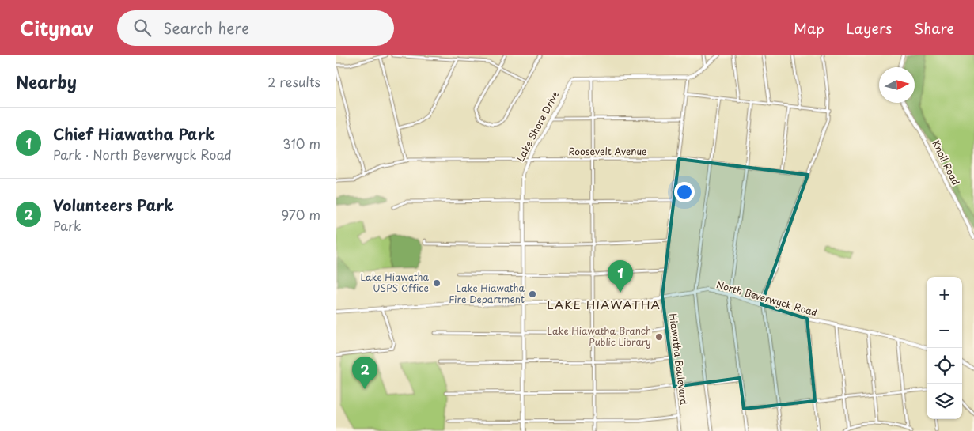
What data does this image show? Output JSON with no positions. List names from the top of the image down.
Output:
{
  "streets": {
    "street": [
      "Lake Shore Drive",
      "Roosevelt Avenue",
      "Knoll Road",
      "North Beverwyck Road",
      "Hiawatha Boulevard"
    ]
  },
  "crossings": [
    ["Lake Shore Drive", "Roosevelt Avenue"],
    ["Lake Shore Drive", "North Beverwyck Road"],
    ["Lake Shore Drive", "Hiawatha Boulevard"],
    ["Roosevelt Avenue", "Hiawatha Boulevard"],
    ["North Beverwyck Road", "Hiawatha Boulevard"]
  ],
  "districts": ["LAKE HIAWATHA"],
  "places": ["Lake Hiawatha USPS Office", "Lake Hiawatha Fire Department", "Lake Hiawatha Branch Public Library"],
  "north": "right",
  "page": {
    "header": "Citynav",
    "search": "Search here",
    "nav": ["Map", "Layers", "Share"],
    "heading": ["Nearby", "2 results"],
    "list": [
      {
        "mark": "1",
        "name": "Chief Hiawatha Park",
        "note": "Park · North Beverwyck Road",
        "value": "310 m"
      },
      {
        "mark": "2",
        "name": "Volunteers Park",
        "note": "Park",
        "value": "970 m"
      }
    ],
    "pins": ["1", "2"],
    "map_buttons": ["+", "−"]
  }
}
